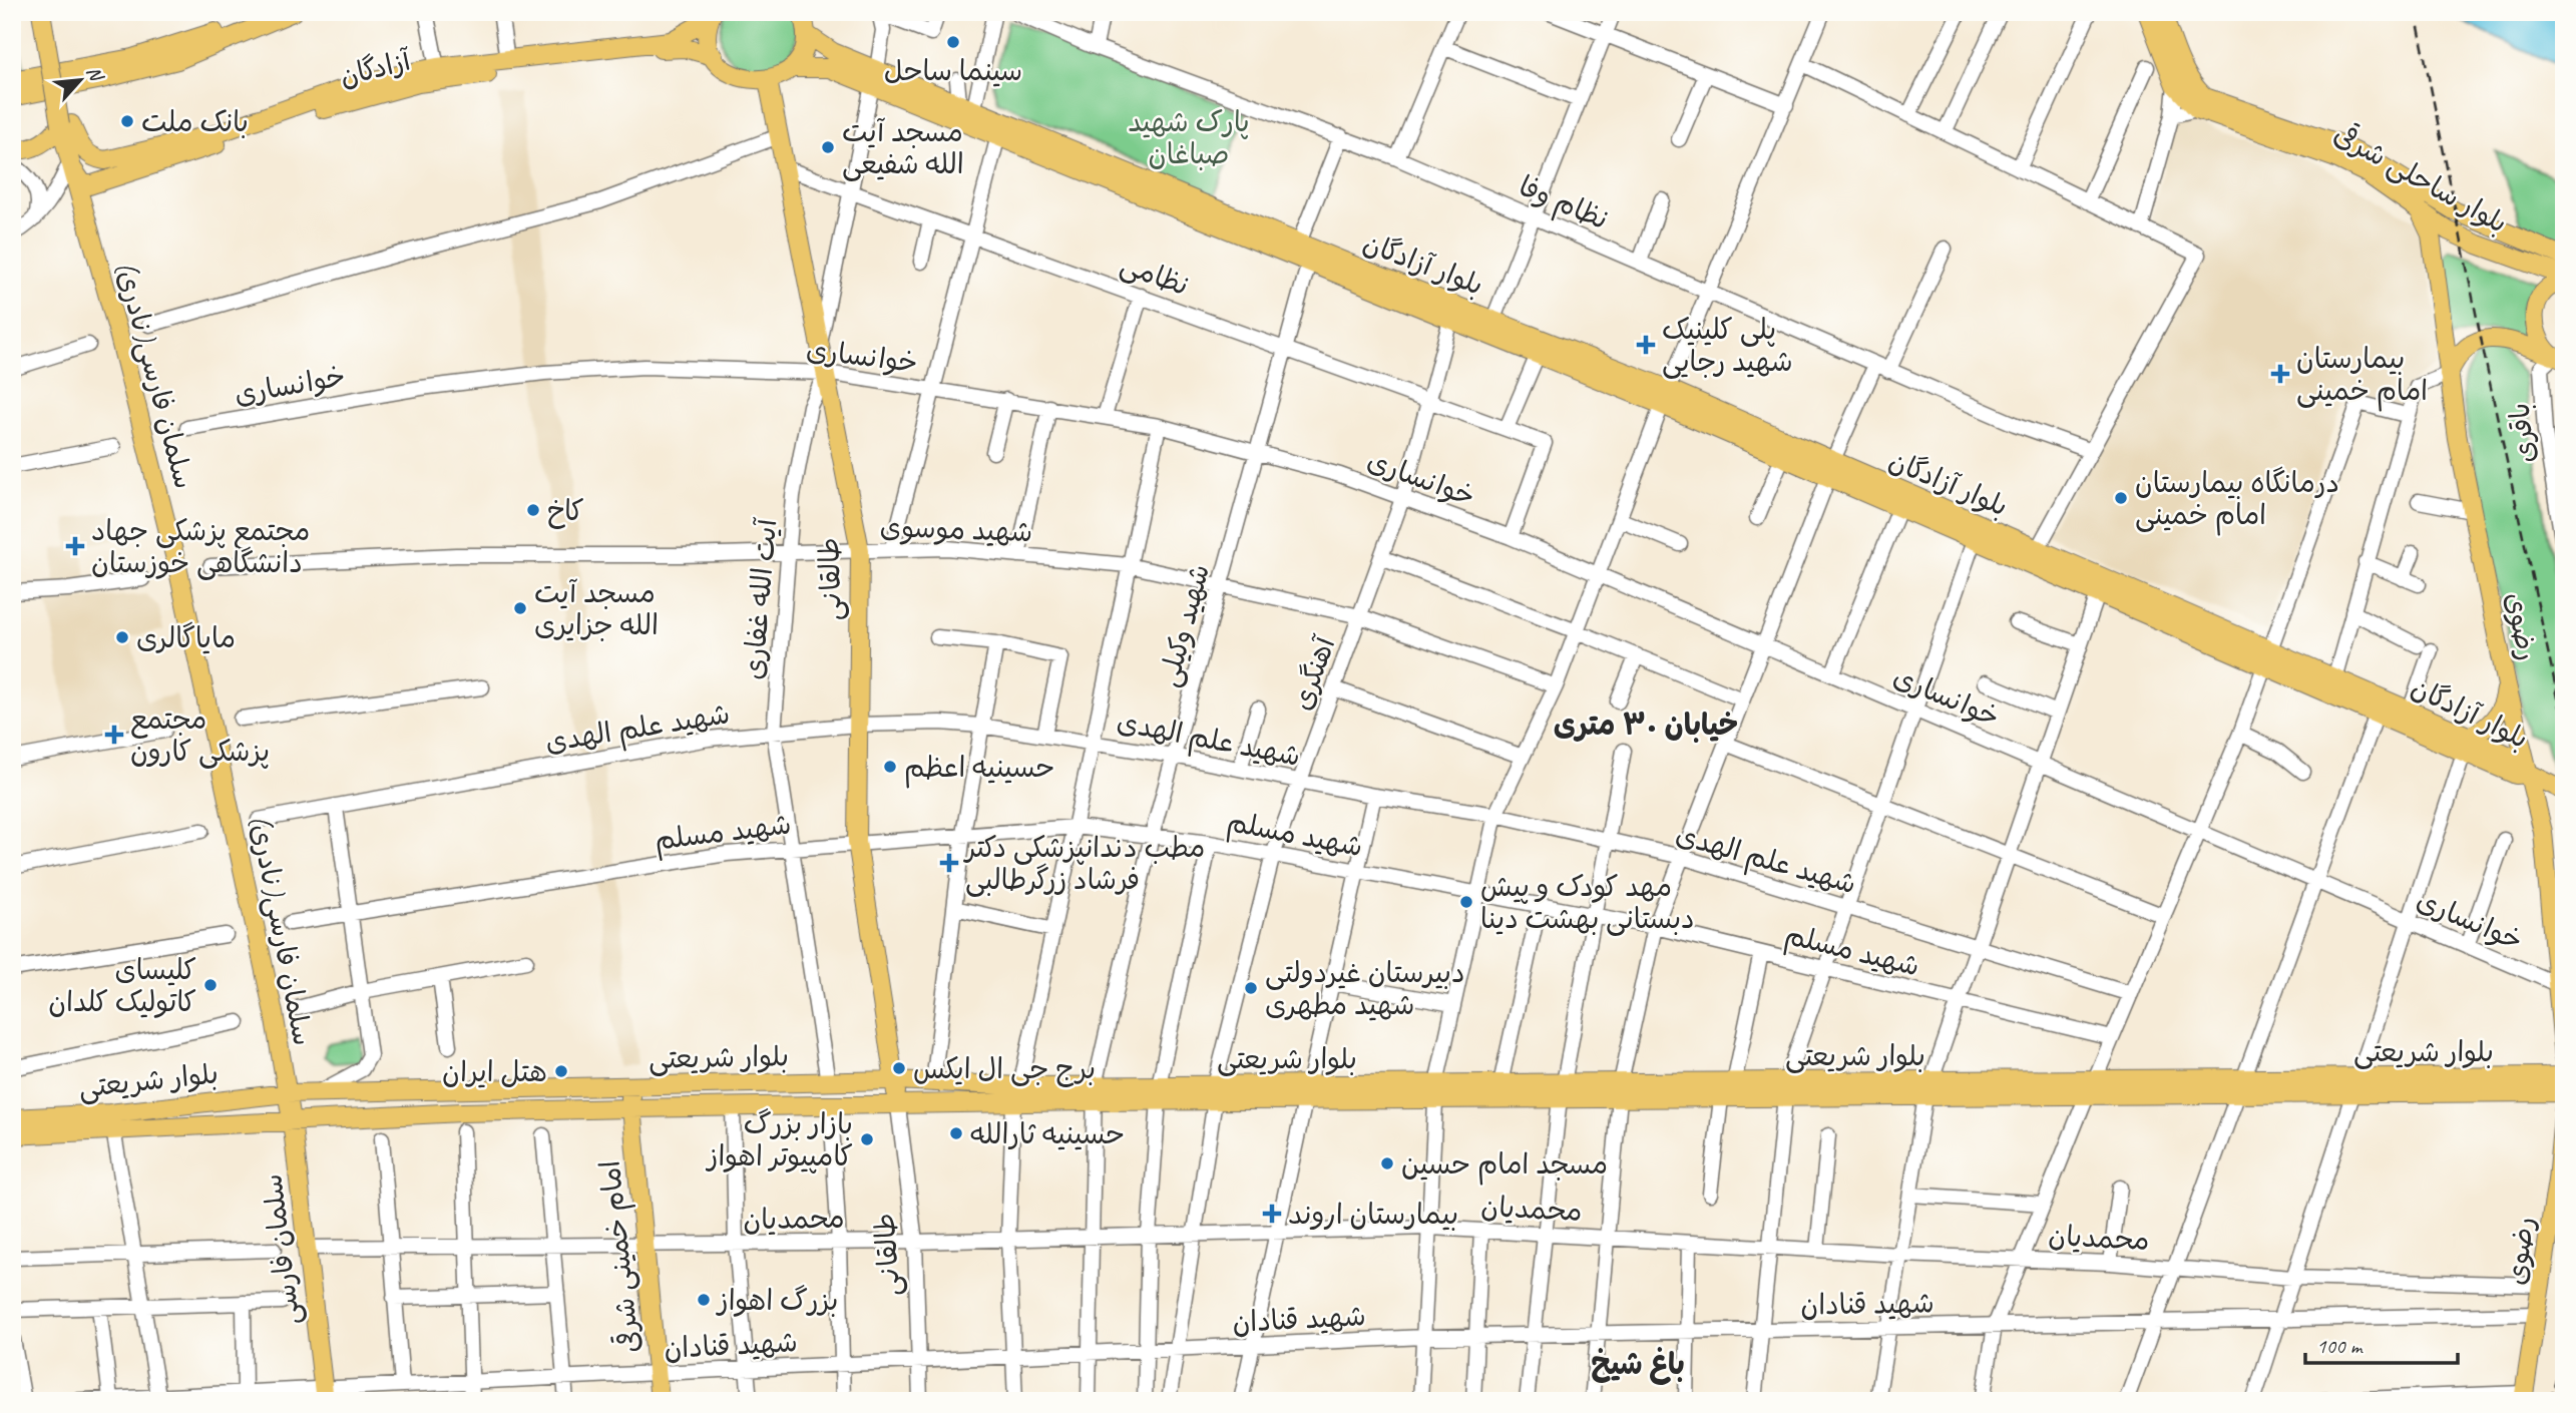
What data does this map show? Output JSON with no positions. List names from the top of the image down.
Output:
{
  "streets": {
    "main road": [
      "آزادگان",
      "بلوار ساحلی شرقی",
      "بلوار آزادگان",
      "سلمان فارسی(نادری)",
      "طالقانی",
      "رضوی",
      "بلوار شریعتی",
      "سلمان فارسی",
      "امام خمینی شرقی"
    ],
    "street": [
      "نظام وفا",
      "نظامی",
      "خوانساری",
      "باقری",
      "شهید موسوی",
      "آیت الله غفاری",
      "شهید وکیلی",
      "آهنگری",
      "شهید علم الهدی",
      "شهید مسلم",
      "محمدیان",
      "شهید قنادان"
    ]
  },
  "crossings": [
    ["آزادگان", "سلمان فارسی(نادری)"],
    ["بلوار ساحلی شرقی", "رضوی"],
    ["بلوار آزادگان", "شهید وکیلی"],
    ["بلوار آزادگان", "رضوی"],
    ["بلوار آزادگان", "آهنگری"],
    ["نظامی", "خوانساری"],
    ["نظامی", "طالقانی"],
    ["نظامی", "شهید وکیلی"],
    ["نظامی", "آهنگری"],
    ["خوانساری", "طالقانی"],
    ["خوانساری", "آیت الله غفاری"],
    ["خوانساری", "شهید وکیلی"],
    ["خوانساری", "رضوی"],
    ["خوانساری", "آهنگری"],
    ["سلمان فارسی(نادری)", "بلوار شریعتی"],
    ["سلمان فارسی(نادری)", "سلمان فارسی"],
    ["شهید موسوی", "طالقانی"],
    ["شهید موسوی", "آیت الله غفاری"],
    ["شهید موسوی", "شهید وکیلی"],
    ["شهید موسوی", "آهنگری"],
    ["طالقانی", "آیت الله غفاری"],
    ["طالقانی", "شهید علم الهدی"],
    ["طالقانی", "شهید مسلم"],
    ["طالقانی", "بلوار شریعتی"],
    ["طالقانی", "محمدیان"],
    ["طالقانی", "شهید قنادان"],
    ["آیت الله غفاری", "شهید علم الهدی"],
    ["آیت الله غفاری", "شهید مسلم"],
    ["آیت الله غفاری", "بلوار شریعتی"],
    ["شهید وکیلی", "شهید علم الهدی"],
    ["شهید وکیلی", "شهید مسلم"],
    ["شهید وکیلی", "بلوار شریعتی"],
    ["شهید وکیلی", "محمدیان"],
    ["شهید وکیلی", "شهید قنادان"],
    ["رضوی", "محمدیان"],
    ["رضوی", "شهید قنادان"],
    ["آهنگری", "شهید علم الهدی"],
    ["آهنگری", "شهید مسلم"],
    ["آهنگری", "بلوار شریعتی"],
    ["آهنگری", "محمدیان"],
    ["آهنگری", "شهید قنادان"],
    ["بلوار شریعتی", "سلمان فارسی"],
    ["بلوار شریعتی", "امام خمینی شرقی"],
    ["محمدیان", "سلمان فارسی"],
    ["محمدیان", "امام خمینی شرقی"],
    ["سلمان فارسی", "شهید قنادان"],
    ["امام خمینی شرقی", "شهید قنادان"]
  ],
  "districts": ["خیابان ۳۰ متری", "باغ شیخ"],
  "parks": ["پارک شهید صباغان"],
  "places": {
    "other": [
      "سینما ساحل",
      "بانک ملت",
      "مسجد آیت الله شفیعی",
      "درمانگاه بیمارستان امام خمینی",
      "کاخ",
      "مسجد آیت الله جزایری",
      "مایاگالری",
      "حسینیه اعظم",
      "مهد کودک و پیش دبستانی بهشت دینا",
      "کلیسای کاتولیک کلدان",
      "دبیرستان غیردولتی شهید مطهری",
      "برج جی ال ایکس",
      "هتل ایران",
      "حسینیه ثارالله",
      "بازار بزرگ کامپیوتر اهواز",
      "مسجد امام حسین",
      "بزرگ اهواز"
    ],
    "health": [
      "پلی کلینیک شهید رجایی",
      "بیمارستان امام خمینی",
      "مجتمع پزشکی جهاد دانشگاهی خوزستان",
      "مجتمع پزشکی کارون",
      "مطب دندانپزشکی دکتر فرشاد زرگرطالبی",
      "بیمارستان اروند"
    ]
  },
  "scale_bar": "100 m",
  "north": "top right"
}
